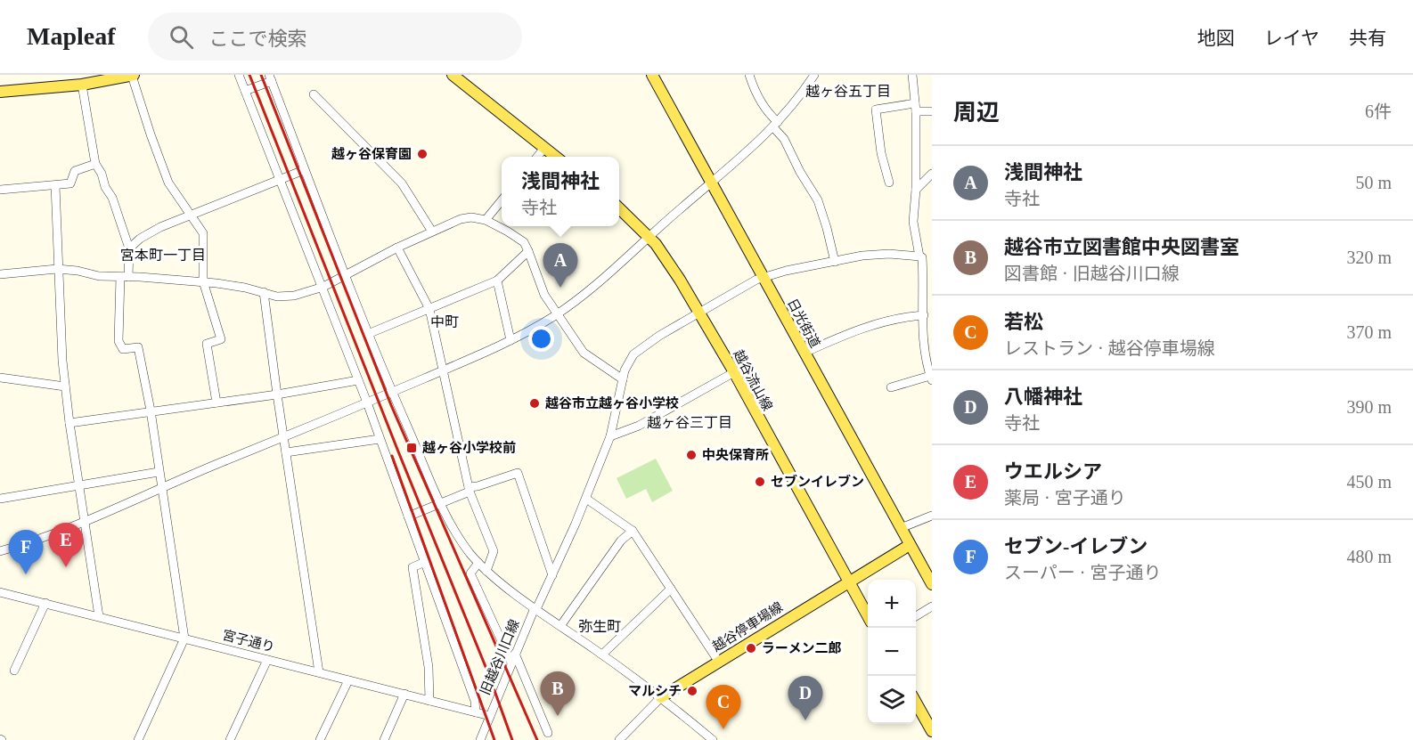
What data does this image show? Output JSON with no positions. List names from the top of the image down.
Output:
{
  "streets": {
    "main road": ["日光街道", "越谷流山線", "越谷停車場線"],
    "street": ["宮子通り", "旧越谷川口線"]
  },
  "crossings": [
    ["日光街道", "旧越谷川口線"],
    ["越谷流山線", "越谷停車場線"],
    ["越谷流山線", "旧越谷川口線"],
    ["宮子通り", "旧越谷川口線"]
  ],
  "districts": [
    "越ヶ谷五丁目",
    "宮本町一丁目",
    "中町",
    "越ヶ谷三丁目",
    "弥生町"
  ],
  "places": {
    "other": [
      "越ヶ谷保育園",
      "越谷市立越ヶ谷小学校",
      "中央保育所",
      "セブンイレブン",
      "ラーメン二郎",
      "マルシチ"
    ],
    "transit": ["越ヶ谷小学校前"]
  },
  "page": {
    "header": "Mapleaf",
    "search": "ここで検索",
    "nav": ["地図", "レイヤ", "共有"],
    "heading": ["周辺", "6件"],
    "list": [
      {
        "mark": "A",
        "name": "浅間神社",
        "note": "寺社",
        "value": "50 m"
      },
      {
        "mark": "B",
        "name": "越谷市立図書館中央図書室",
        "note": "図書館 · 旧越谷川口線",
        "value": "320 m"
      },
      {
        "mark": "C",
        "name": "若松",
        "note": "レストラン · 越谷停車場線",
        "value": "370 m"
      },
      {
        "mark": "D",
        "name": "八幡神社",
        "note": "寺社",
        "value": "390 m"
      },
      {
        "mark": "E",
        "name": "ウエルシア",
        "note": "薬局 · 宮子通り",
        "value": "450 m"
      },
      {
        "mark": "F",
        "name": "セブン-イレブン",
        "note": "スーパー · 宮子通り",
        "value": "480 m"
      }
    ],
    "popup": ["浅間神社", "寺社"],
    "pins": [
      "A",
      "E",
      "F",
      "B",
      "D",
      "C"
    ],
    "map_buttons": ["+", "−"]
  }
}
